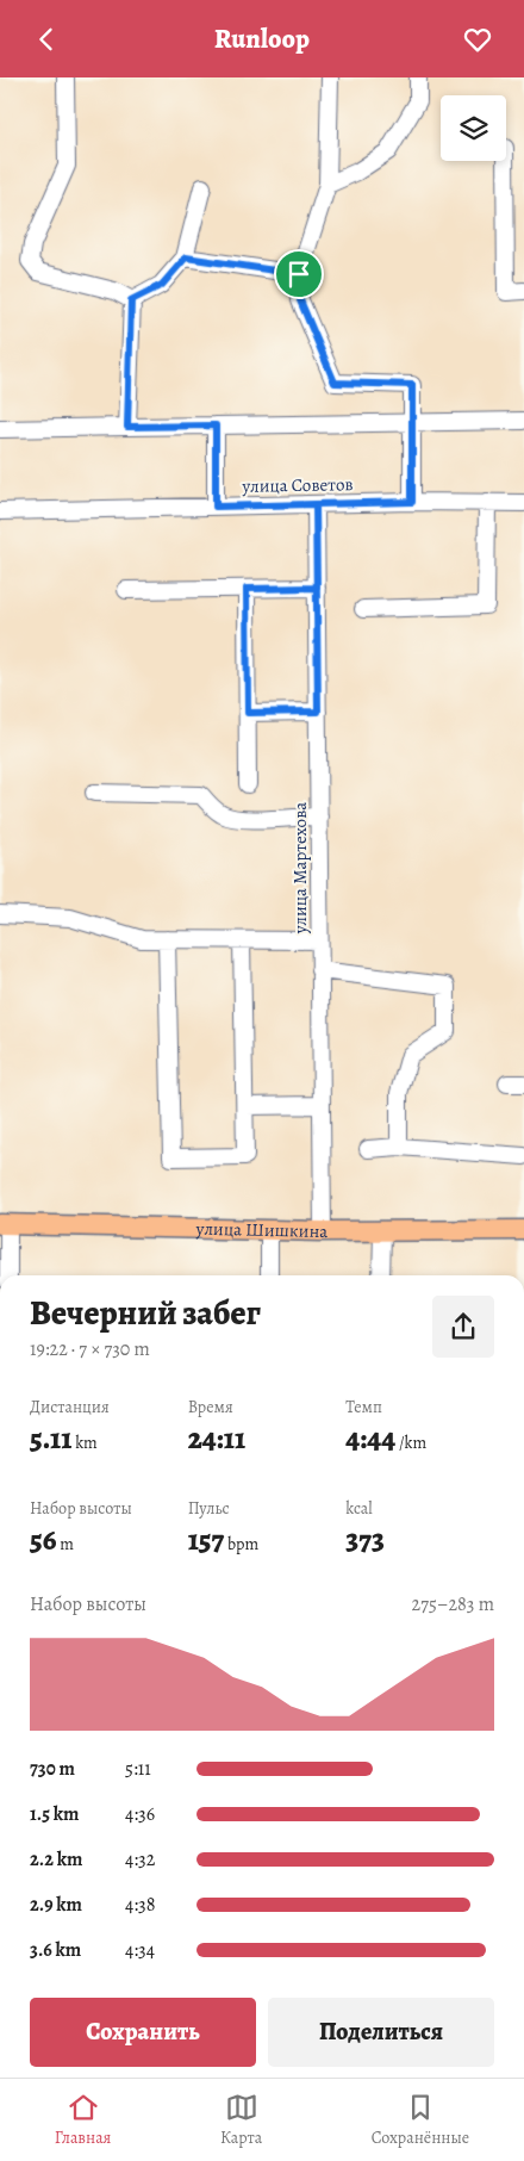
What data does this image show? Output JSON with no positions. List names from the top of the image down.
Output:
{
  "streets": {
    "main road": ["улица Шишкина"],
    "street": ["улица Советов", "улица Мартехова"]
  },
  "crossings": [
    ["улица Советов", "улица Мартехова"],
    ["улица Мартехова", "улица Шишкина"]
  ],
  "page": {
    "header": "Runloop",
    "heading": ["Вечерний забег", "19:22 · 7 × 730 m"],
    "stats": [
      ["Дистанция", "5.11 km"],
      ["Время", "24:11"],
      ["Темп", "4:44 /km"],
      ["Набор высоты", "56 m"],
      ["Пульс", "157 bpm"],
      ["kcal", "373"]
    ],
    "chart": ["Набор высоты", "275–283 m"],
    "list": [
      {
        "name": "730 m",
        "note": "5:11"
      },
      {
        "name": "1.5 km",
        "note": "4:36"
      },
      {
        "name": "2.2 km",
        "note": "4:32"
      },
      {
        "name": "2.9 km",
        "note": "4:38"
      },
      {
        "name": "3.6 km",
        "note": "4:34"
      }
    ],
    "buttons": ["Сохранить", "Поделиться"],
    "tabs": ["Главная", "Карта", "Сохранённые"]
  }
}
